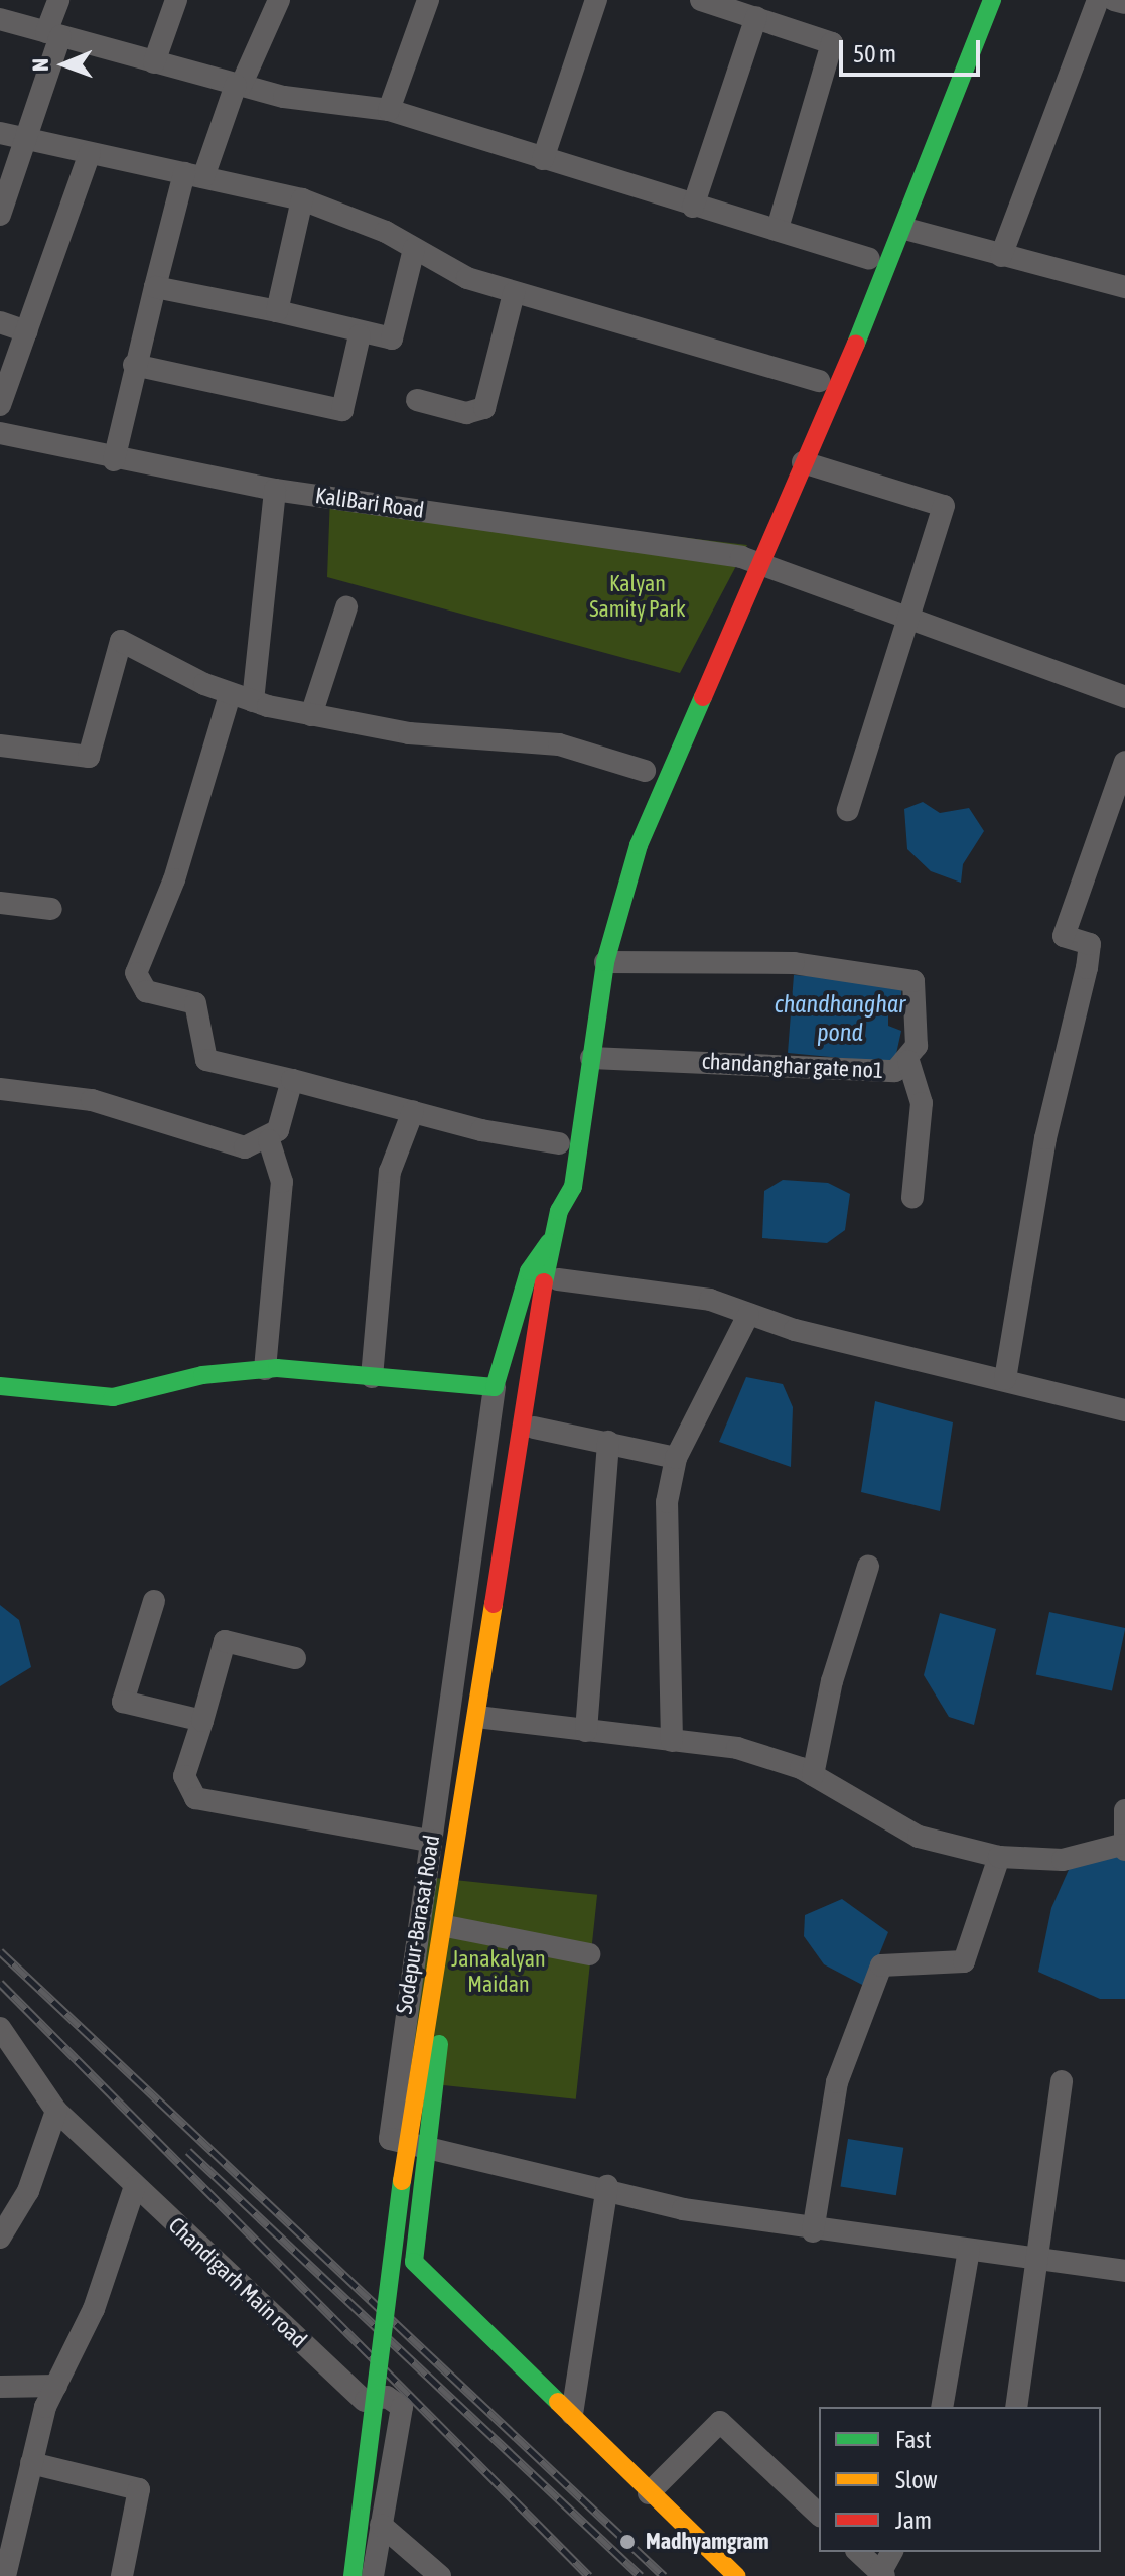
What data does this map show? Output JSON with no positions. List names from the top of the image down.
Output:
{
  "streets": {
    "main road": ["Sodepur-Barasat Road"],
    "street": ["KaliBari Road", "chandanghar gate no1", "Chandigarh Main road"]
  },
  "water": ["chandhanghar pond"],
  "parks": ["Kalyan Samity Park", "Janakalyan Maidan"],
  "places": ["Madhyamgram"],
  "legend": ["Fast", "Slow", "Jam"],
  "scale_bar": "50 m",
  "north": "left"
}
